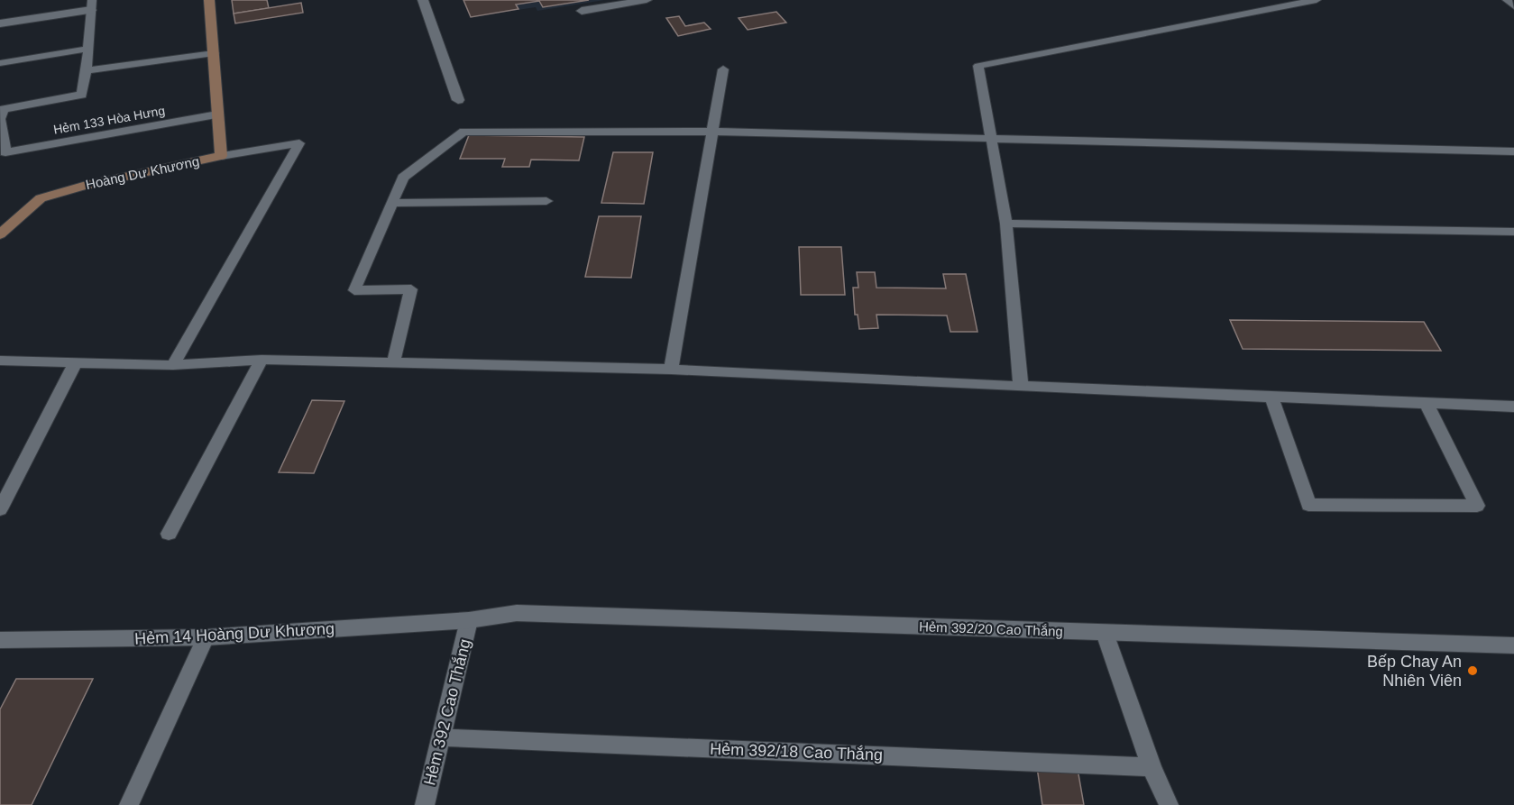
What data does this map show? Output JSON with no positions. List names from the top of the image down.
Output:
{
  "streets": {
    "street": ["Hoàng Dư Khương", "Hẻm 392/20 Cao Thắng", "Hẻm 14 Hoàng Dư Khương"],
    "lane": ["Hẻm 133 Hòa Hưng", "Hẻm 392 Cao Thắng", "Hẻm 392/18 Cao Thắng"]
  },
  "crossings": [
    ["Hẻm 392/20 Cao Thắng", "Hẻm 14 Hoàng Dư Khương"],
    ["Hẻm 392/20 Cao Thắng", "Hẻm 392 Cao Thắng"],
    ["Hẻm 14 Hoàng Dư Khương", "Hẻm 392 Cao Thắng"],
    ["Hẻm 392 Cao Thắng", "Hẻm 392/18 Cao Thắng"]
  ],
  "places": ["Bếp Chay An Nhiên Viên"]
}
